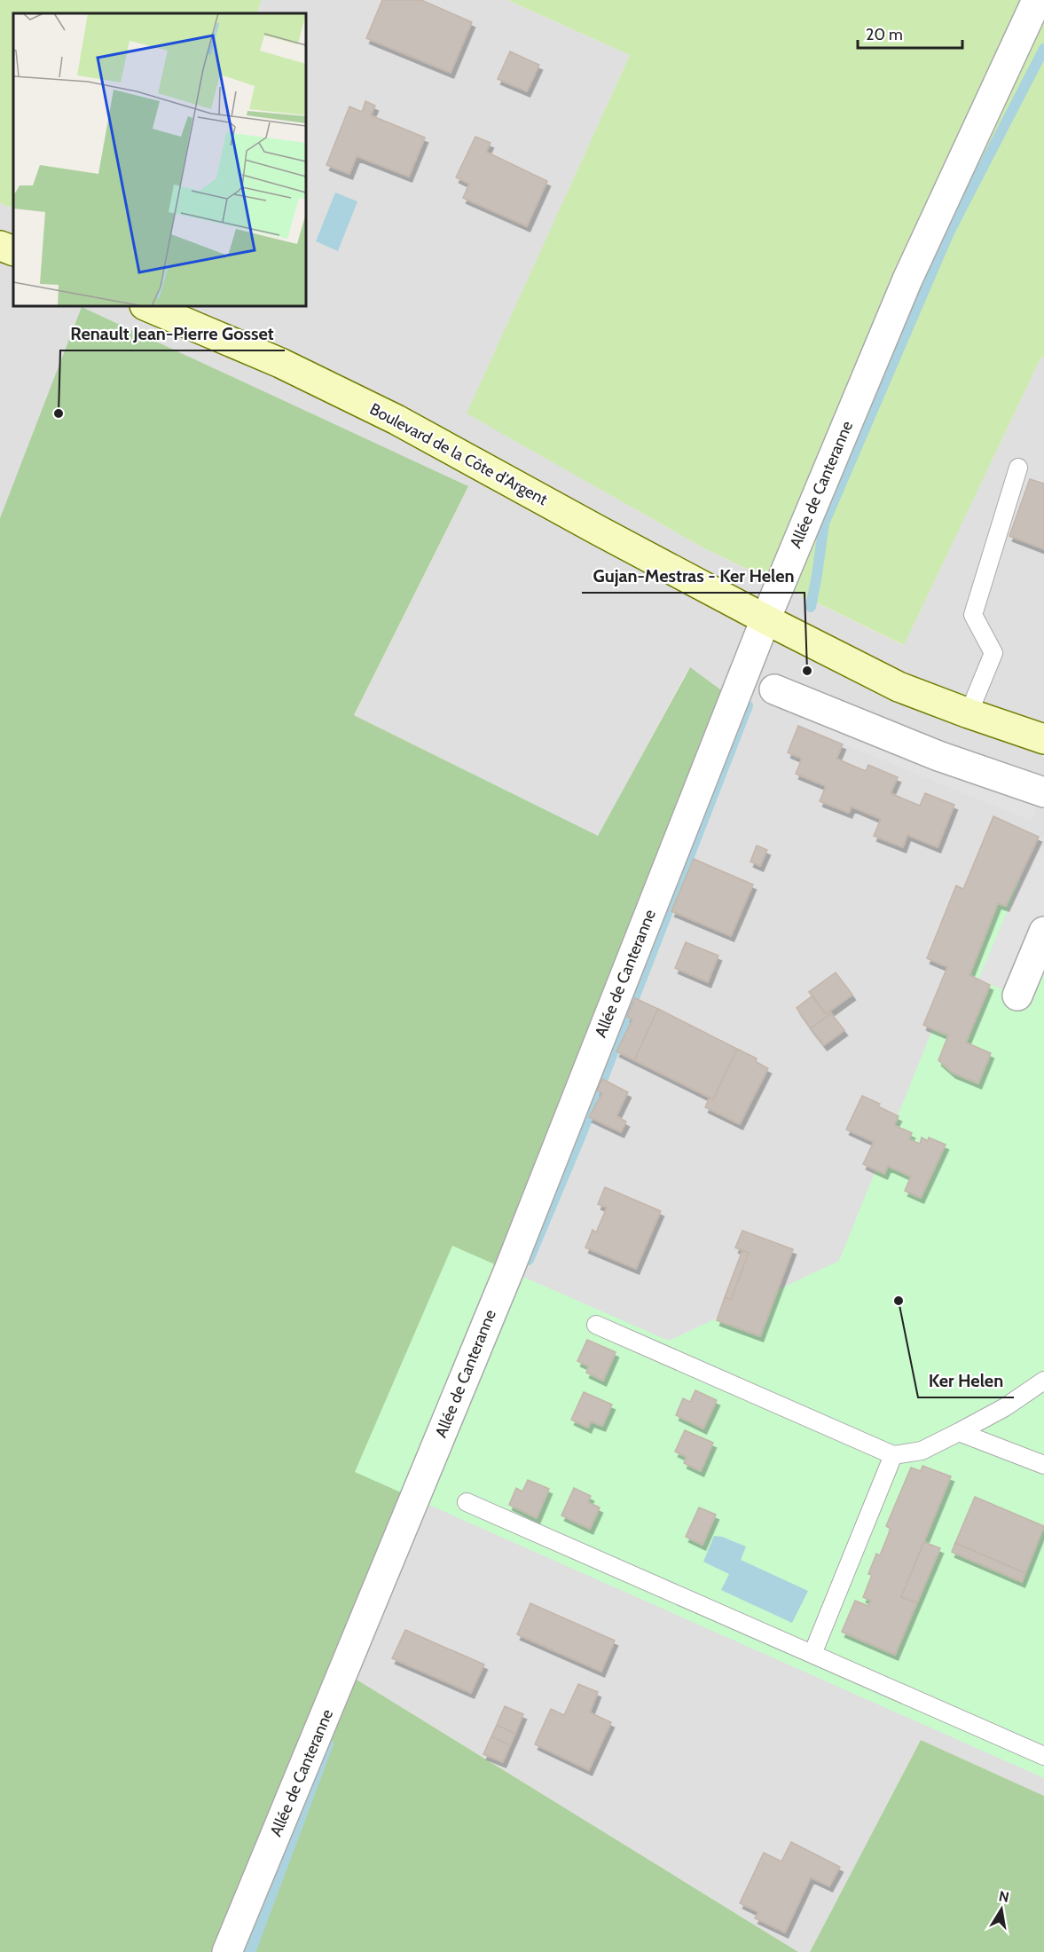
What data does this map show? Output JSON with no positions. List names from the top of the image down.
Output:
{
  "streets": {
    "main road": ["Boulevard de la Côte d'Argent"],
    "street": ["Allée de Canteranne"]
  },
  "crossings": [
    ["Boulevard de la Côte d'Argent", "Allée de Canteranne"]
  ],
  "places": ["Renault Jean-Pierre Gosset", "Gujan-Mestras - Ker Helen", "Ker Helen"],
  "scale_bar": "20 m",
  "north": "top"
}
